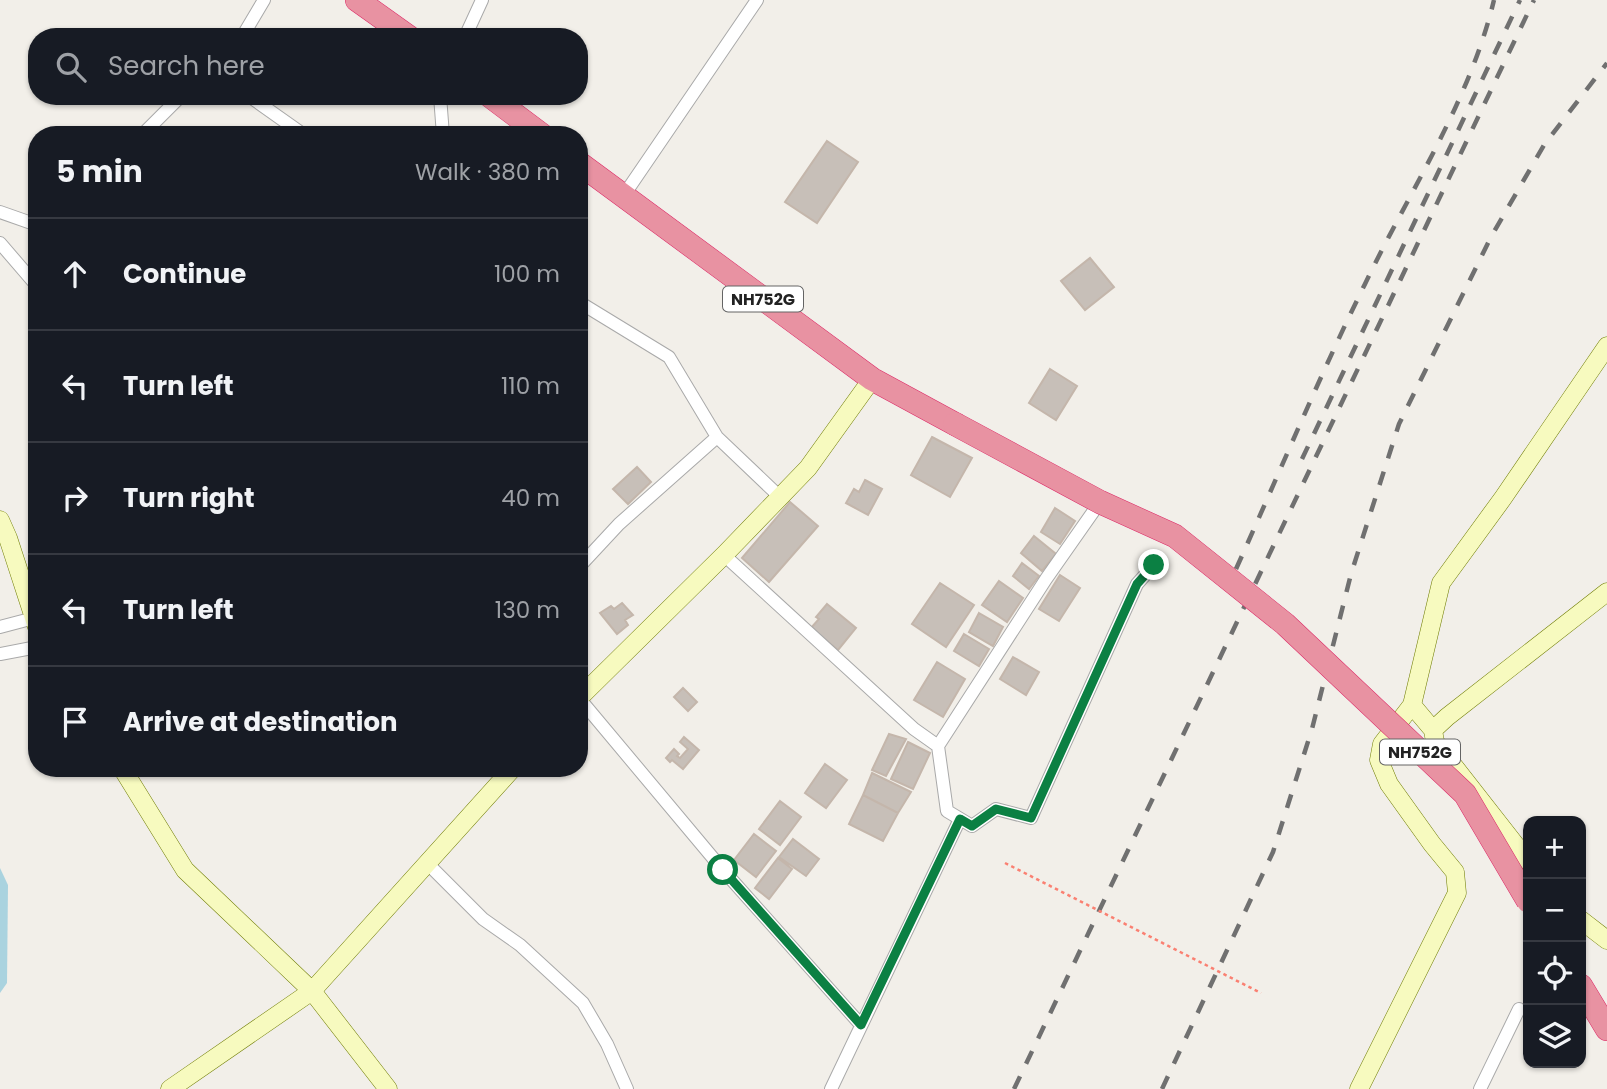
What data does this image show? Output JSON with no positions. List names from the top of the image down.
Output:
{
  "streets": {
    "highway": ["NH752G"]
  },
  "page": {
    "search": "Search here",
    "heading": ["5 min", "Walk · 380 m"],
    "list": [
      ["Continue", "100 m"],
      ["Turn left", "110 m"],
      ["Turn right", "40 m"],
      ["Turn left", "130 m"],
      "Arrive at destination"
    ],
    "map_buttons": ["+", "−"]
  }
}
